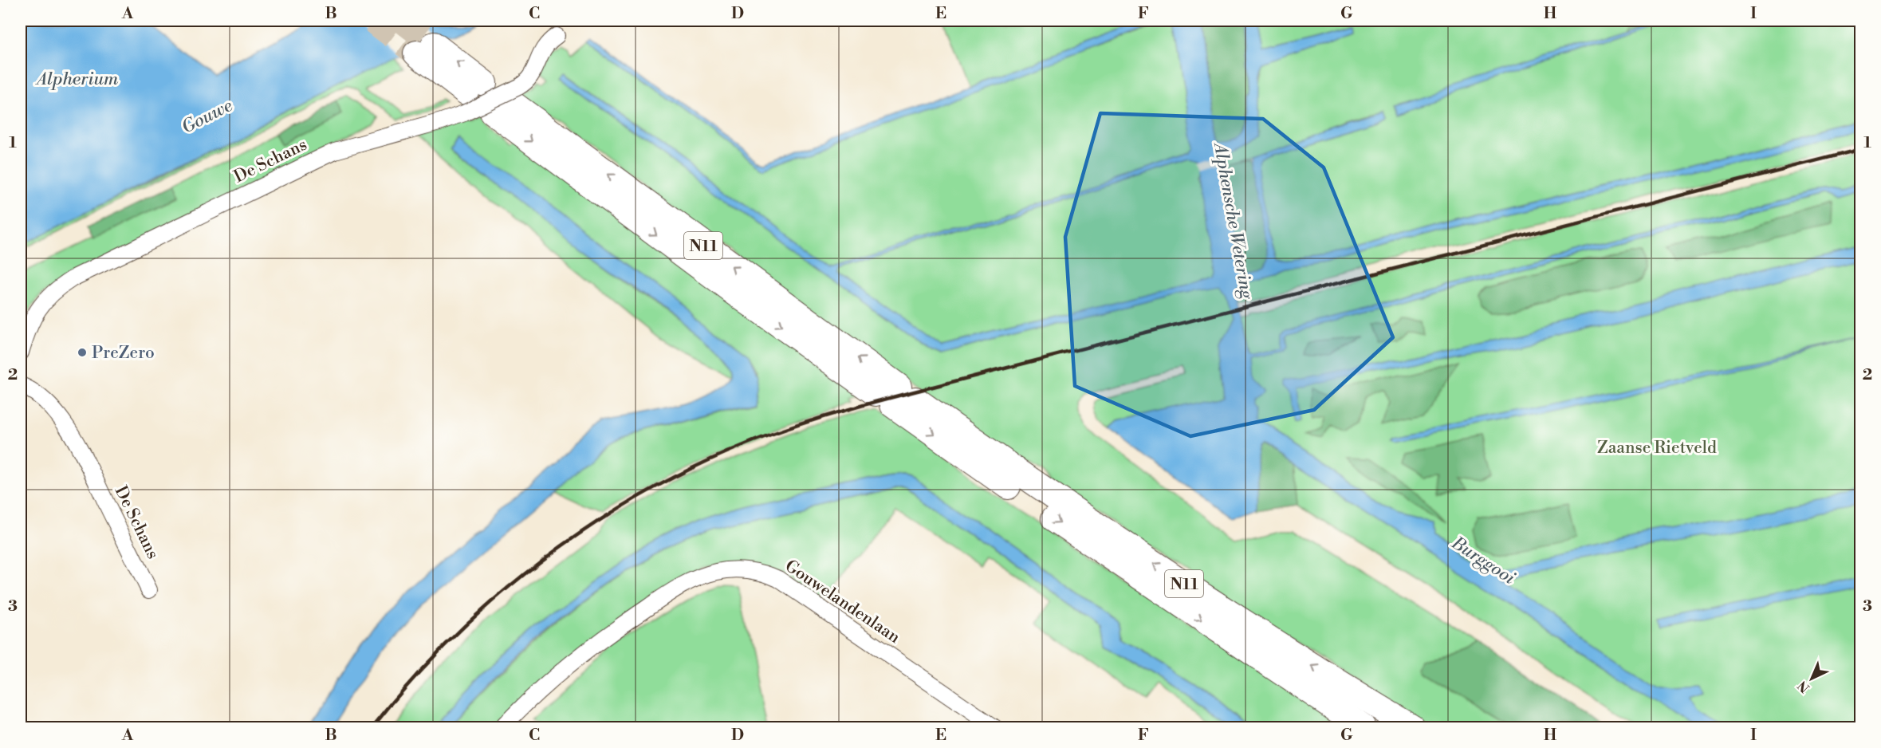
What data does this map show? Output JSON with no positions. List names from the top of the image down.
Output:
{
  "streets": {
    "highway": ["N11"],
    "street": ["De Schans", "Gouwelandenlaan"]
  },
  "crossings": [
    ["De Schans", "N11"]
  ],
  "water": [
    "Alpherium",
    "Gouwe",
    "Alphensche Wetering",
    "Burggooi"
  ],
  "parks": ["Zaanse Rietveld"],
  "places": ["PreZero"],
  "north": "bottom left",
  "grid": {
    "columns": [
      "A",
      "B",
      "C",
      "D",
      "E",
      "F",
      "G",
      "H",
      "I"
    ],
    "rows": ["1", "2", "3"]
  }
}
